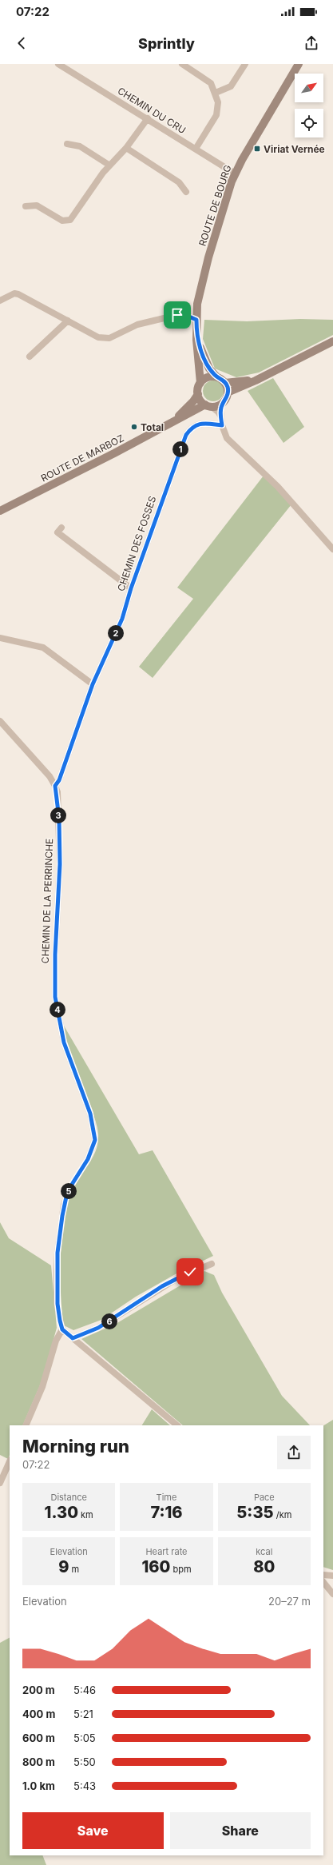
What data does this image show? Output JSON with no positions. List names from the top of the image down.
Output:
{
  "streets": {
    "main road": ["ROUTE DE BOURG", "ROUTE DE MARBOZ"],
    "street": ["CHEMIN DU CRU", "CHEMIN DES FOSSES", "CHEMIN DE LA PERRINCHE"]
  },
  "crossings": [
    ["CHEMIN DU CRU", "ROUTE DE BOURG"],
    ["ROUTE DE BOURG", "ROUTE DE MARBOZ"],
    ["CHEMIN DES FOSSES", "CHEMIN DE LA PERRINCHE"]
  ],
  "places": {
    "transit": ["Viriat Vernée"],
    "other": ["Total"]
  },
  "north": "top right",
  "page": {
    "status": "07:22",
    "header": "Sprintly",
    "pins": [
      "1",
      "2",
      "3",
      "4",
      "5",
      "6"
    ],
    "heading": ["Morning run", "07:22"],
    "stats": [
      ["Distance", "1.30 km"],
      ["Time", "7:16"],
      ["Pace", "5:35 /km"],
      ["Elevation", "9 m"],
      ["Heart rate", "160 bpm"],
      ["kcal", "80"]
    ],
    "chart": ["Elevation", "20–27 m"],
    "list": [
      {
        "name": "200 m",
        "note": "5:46"
      },
      {
        "name": "400 m",
        "note": "5:21"
      },
      {
        "name": "600 m",
        "note": "5:05"
      },
      {
        "name": "800 m",
        "note": "5:50"
      },
      {
        "name": "1.0 km",
        "note": "5:43"
      }
    ],
    "buttons": ["Save", "Share"]
  }
}
